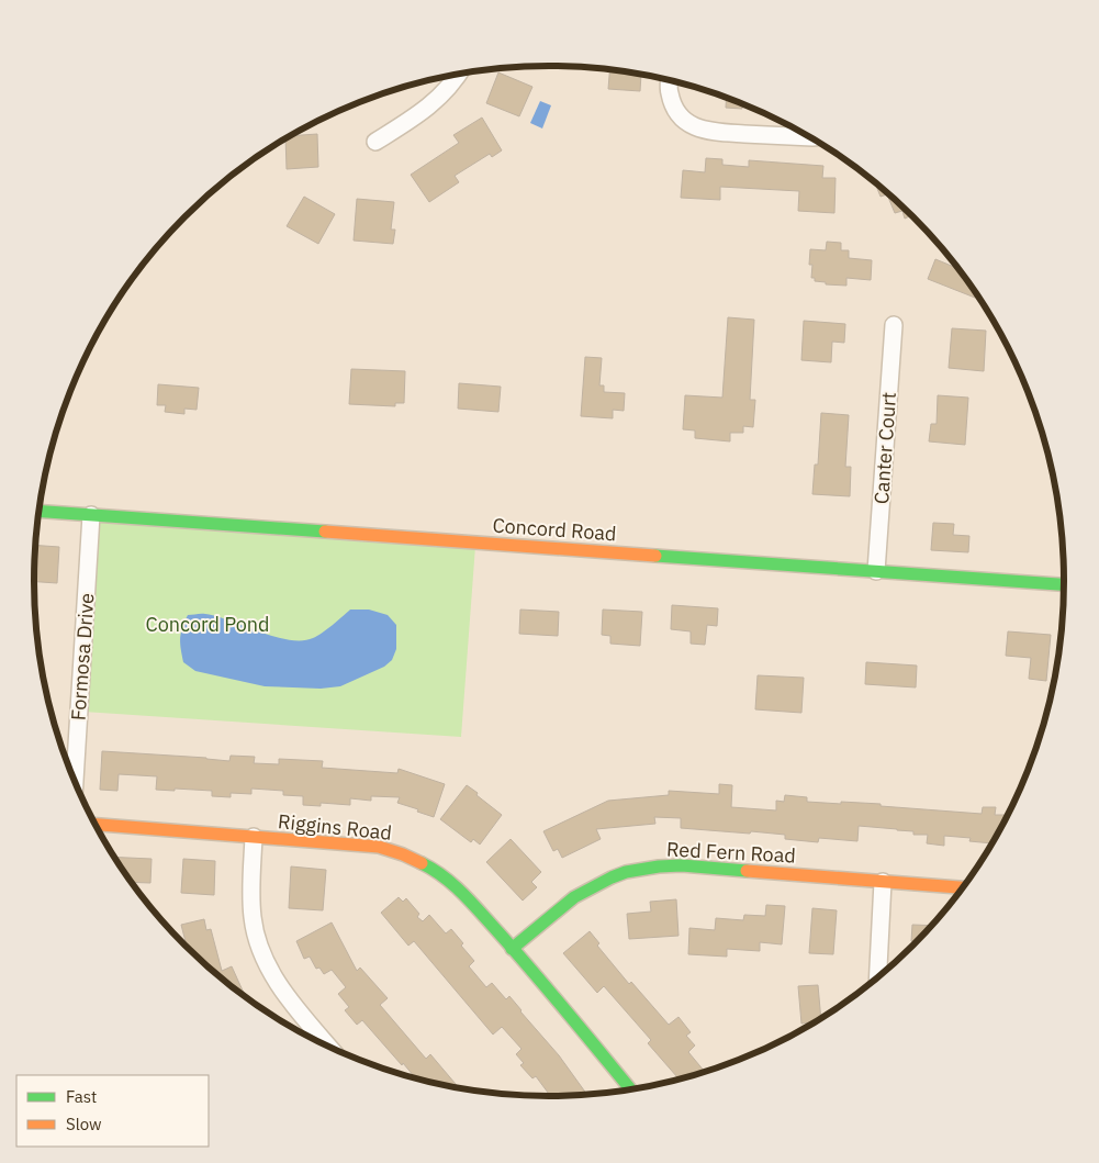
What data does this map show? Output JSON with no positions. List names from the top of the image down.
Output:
{
  "streets": {
    "street": [
      "Canter Court",
      "Concord Road",
      "Formosa Drive",
      "Riggins Road",
      "Red Fern Road"
    ]
  },
  "crossings": [
    ["Canter Court", "Concord Road"],
    ["Concord Road", "Formosa Drive"],
    ["Riggins Road", "Red Fern Road"]
  ],
  "parks": ["Concord Pond"],
  "legend": ["Fast", "Slow"]
}
